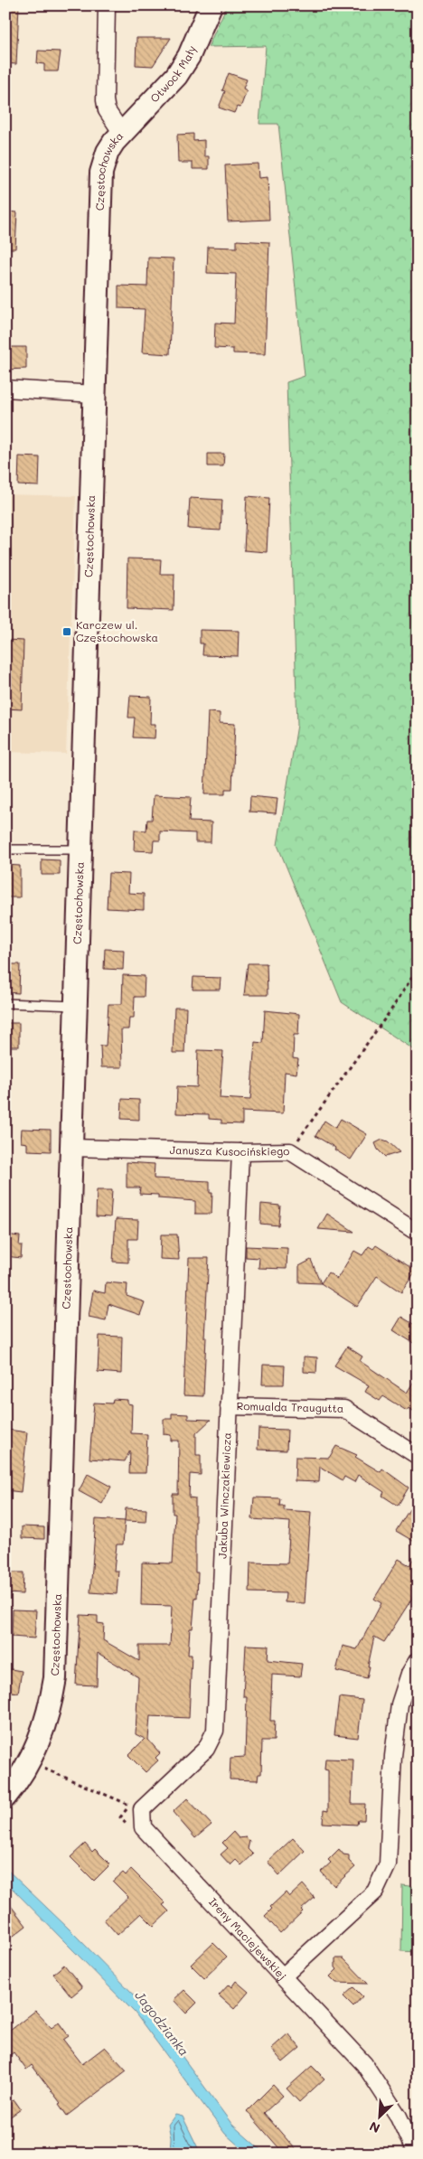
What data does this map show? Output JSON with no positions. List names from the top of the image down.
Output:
{
  "streets": {
    "main road": ["Otwock Mały", "Częstochowska"],
    "street": [
      "Janusza Kusocińskiego",
      "Romualda Traugutta",
      "Jakuba Winczakiewicza",
      "Ireny Maciejewskiej"
    ]
  },
  "crossings": [
    ["Otwock Mały", "Częstochowska"],
    ["Częstochowska", "Janusza Kusocińskiego"],
    ["Janusza Kusocińskiego", "Jakuba Winczakiewicza"],
    ["Romualda Traugutta", "Jakuba Winczakiewicza"],
    ["Jakuba Winczakiewicza", "Ireny Maciejewskiej"]
  ],
  "water": ["Jagodzianka"],
  "places": {
    "transit": ["Karczew ul. Częstochowska"]
  },
  "north": "bottom left"
}
